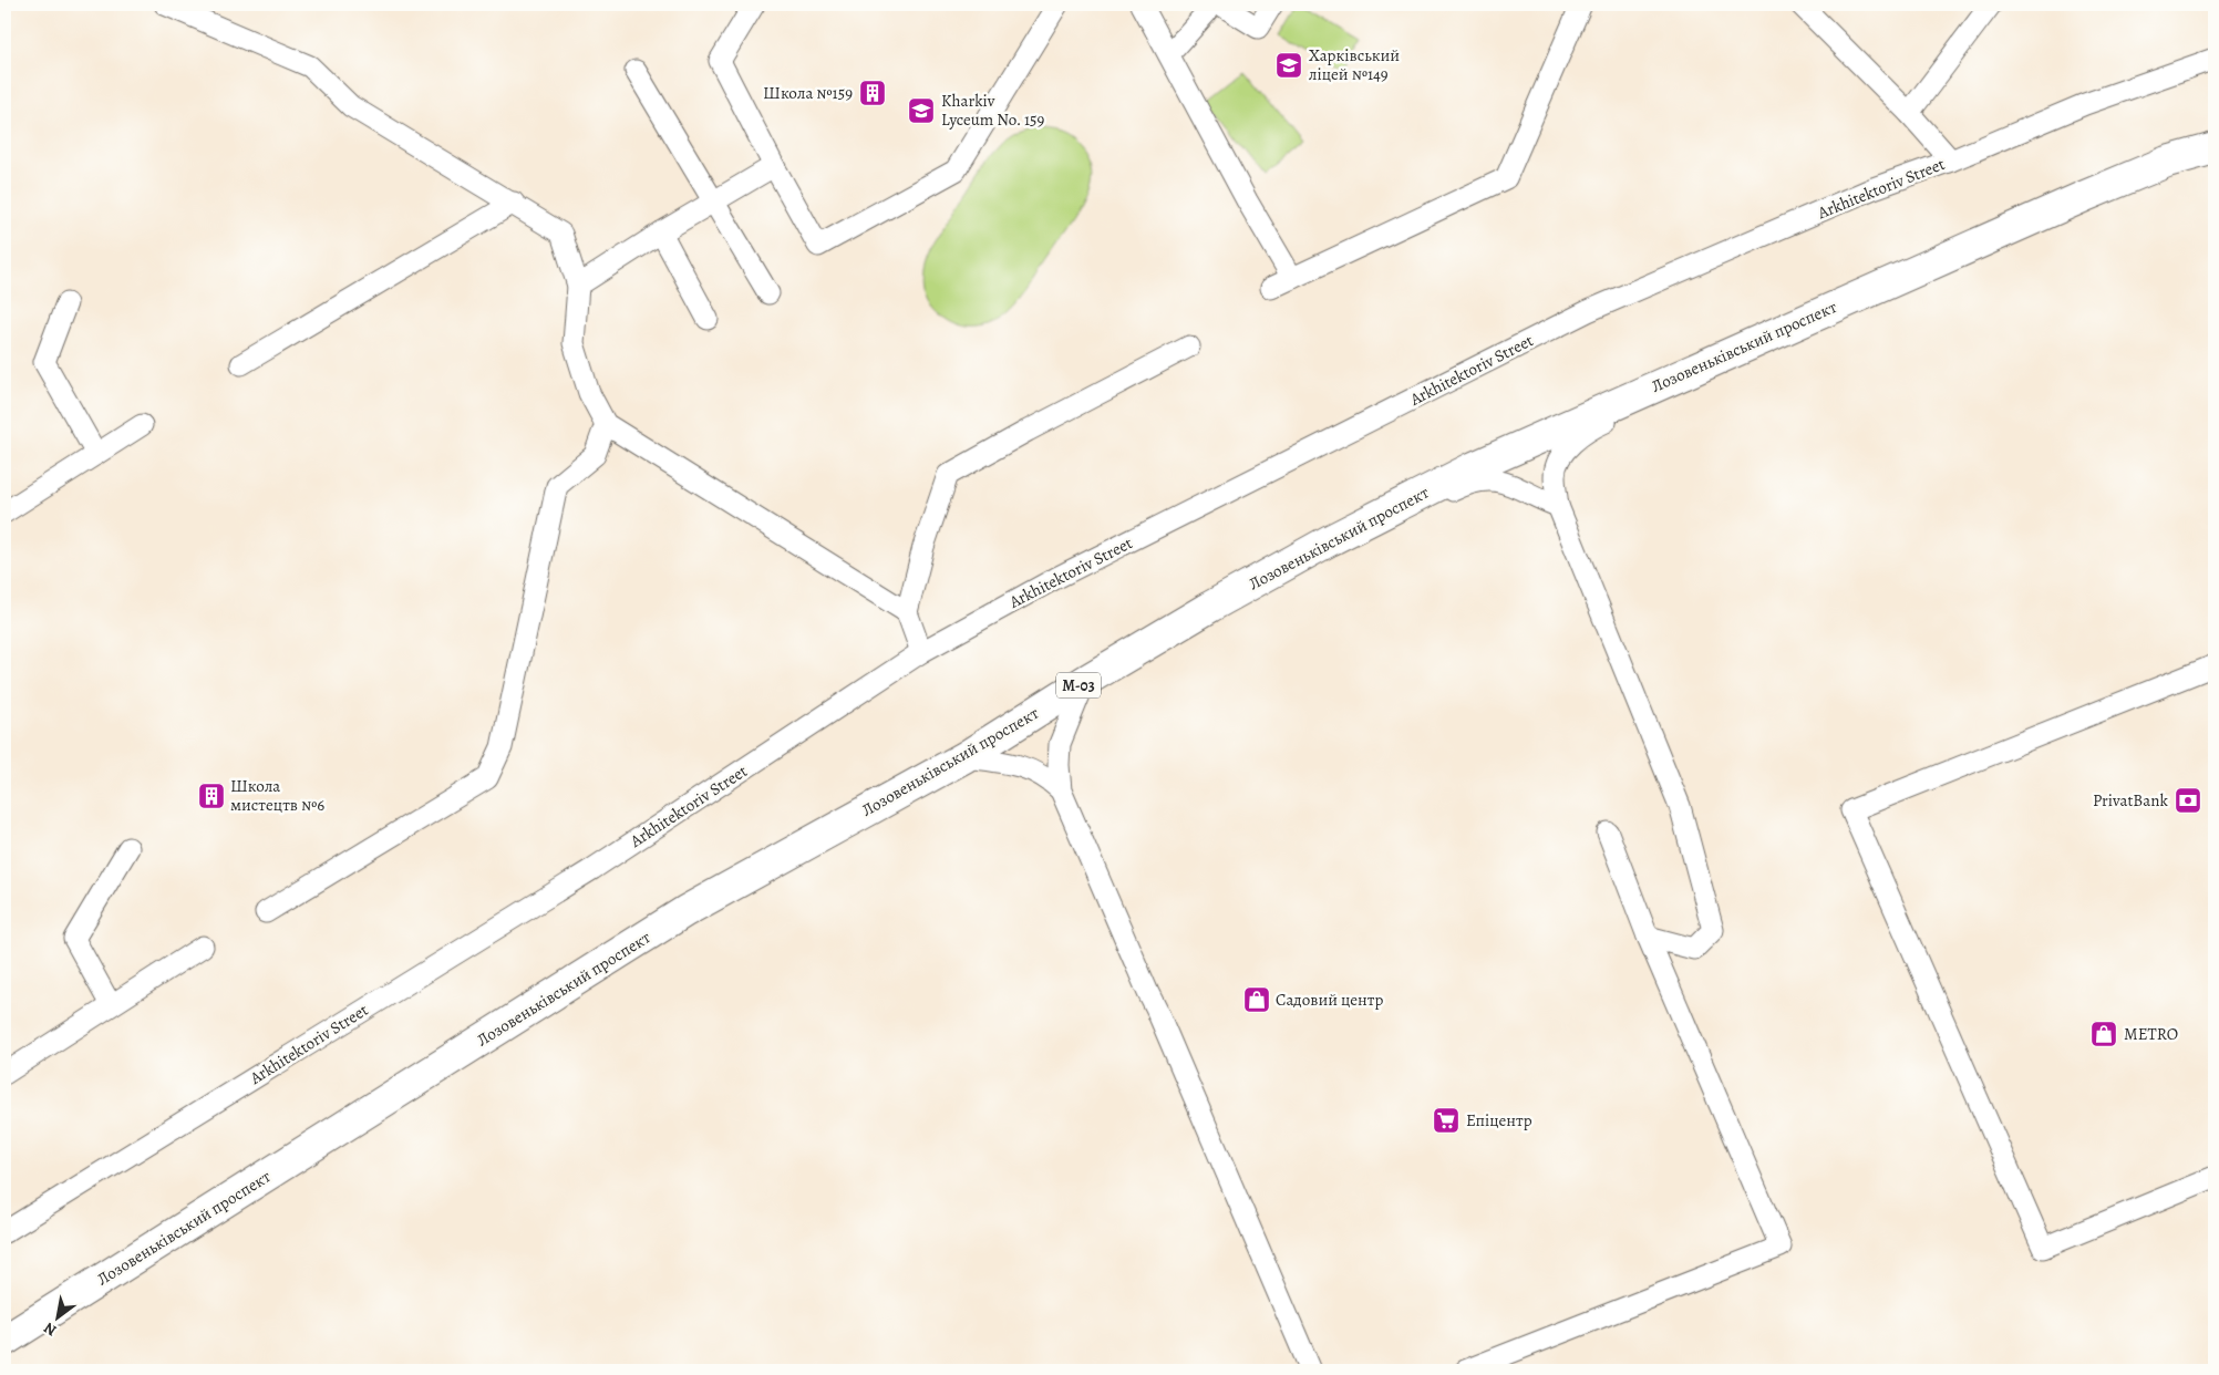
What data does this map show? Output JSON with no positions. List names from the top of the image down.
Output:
{
  "streets": {
    "highway": ["Лозовеньківський проспект", "М-03"],
    "street": ["Arkhitektoriv Street"]
  },
  "places": {
    "school or university": ["Харківський ліцей №149", "Kharkiv Lyceum No. 159"],
    "building": ["Школа №159", "Школа мистецтв №6"],
    "bank": ["PrivatBank"],
    "shop": ["Садовий центр", "METRO"],
    "supermarket": ["Епіцентр"]
  },
  "north": "bottom left"
}
